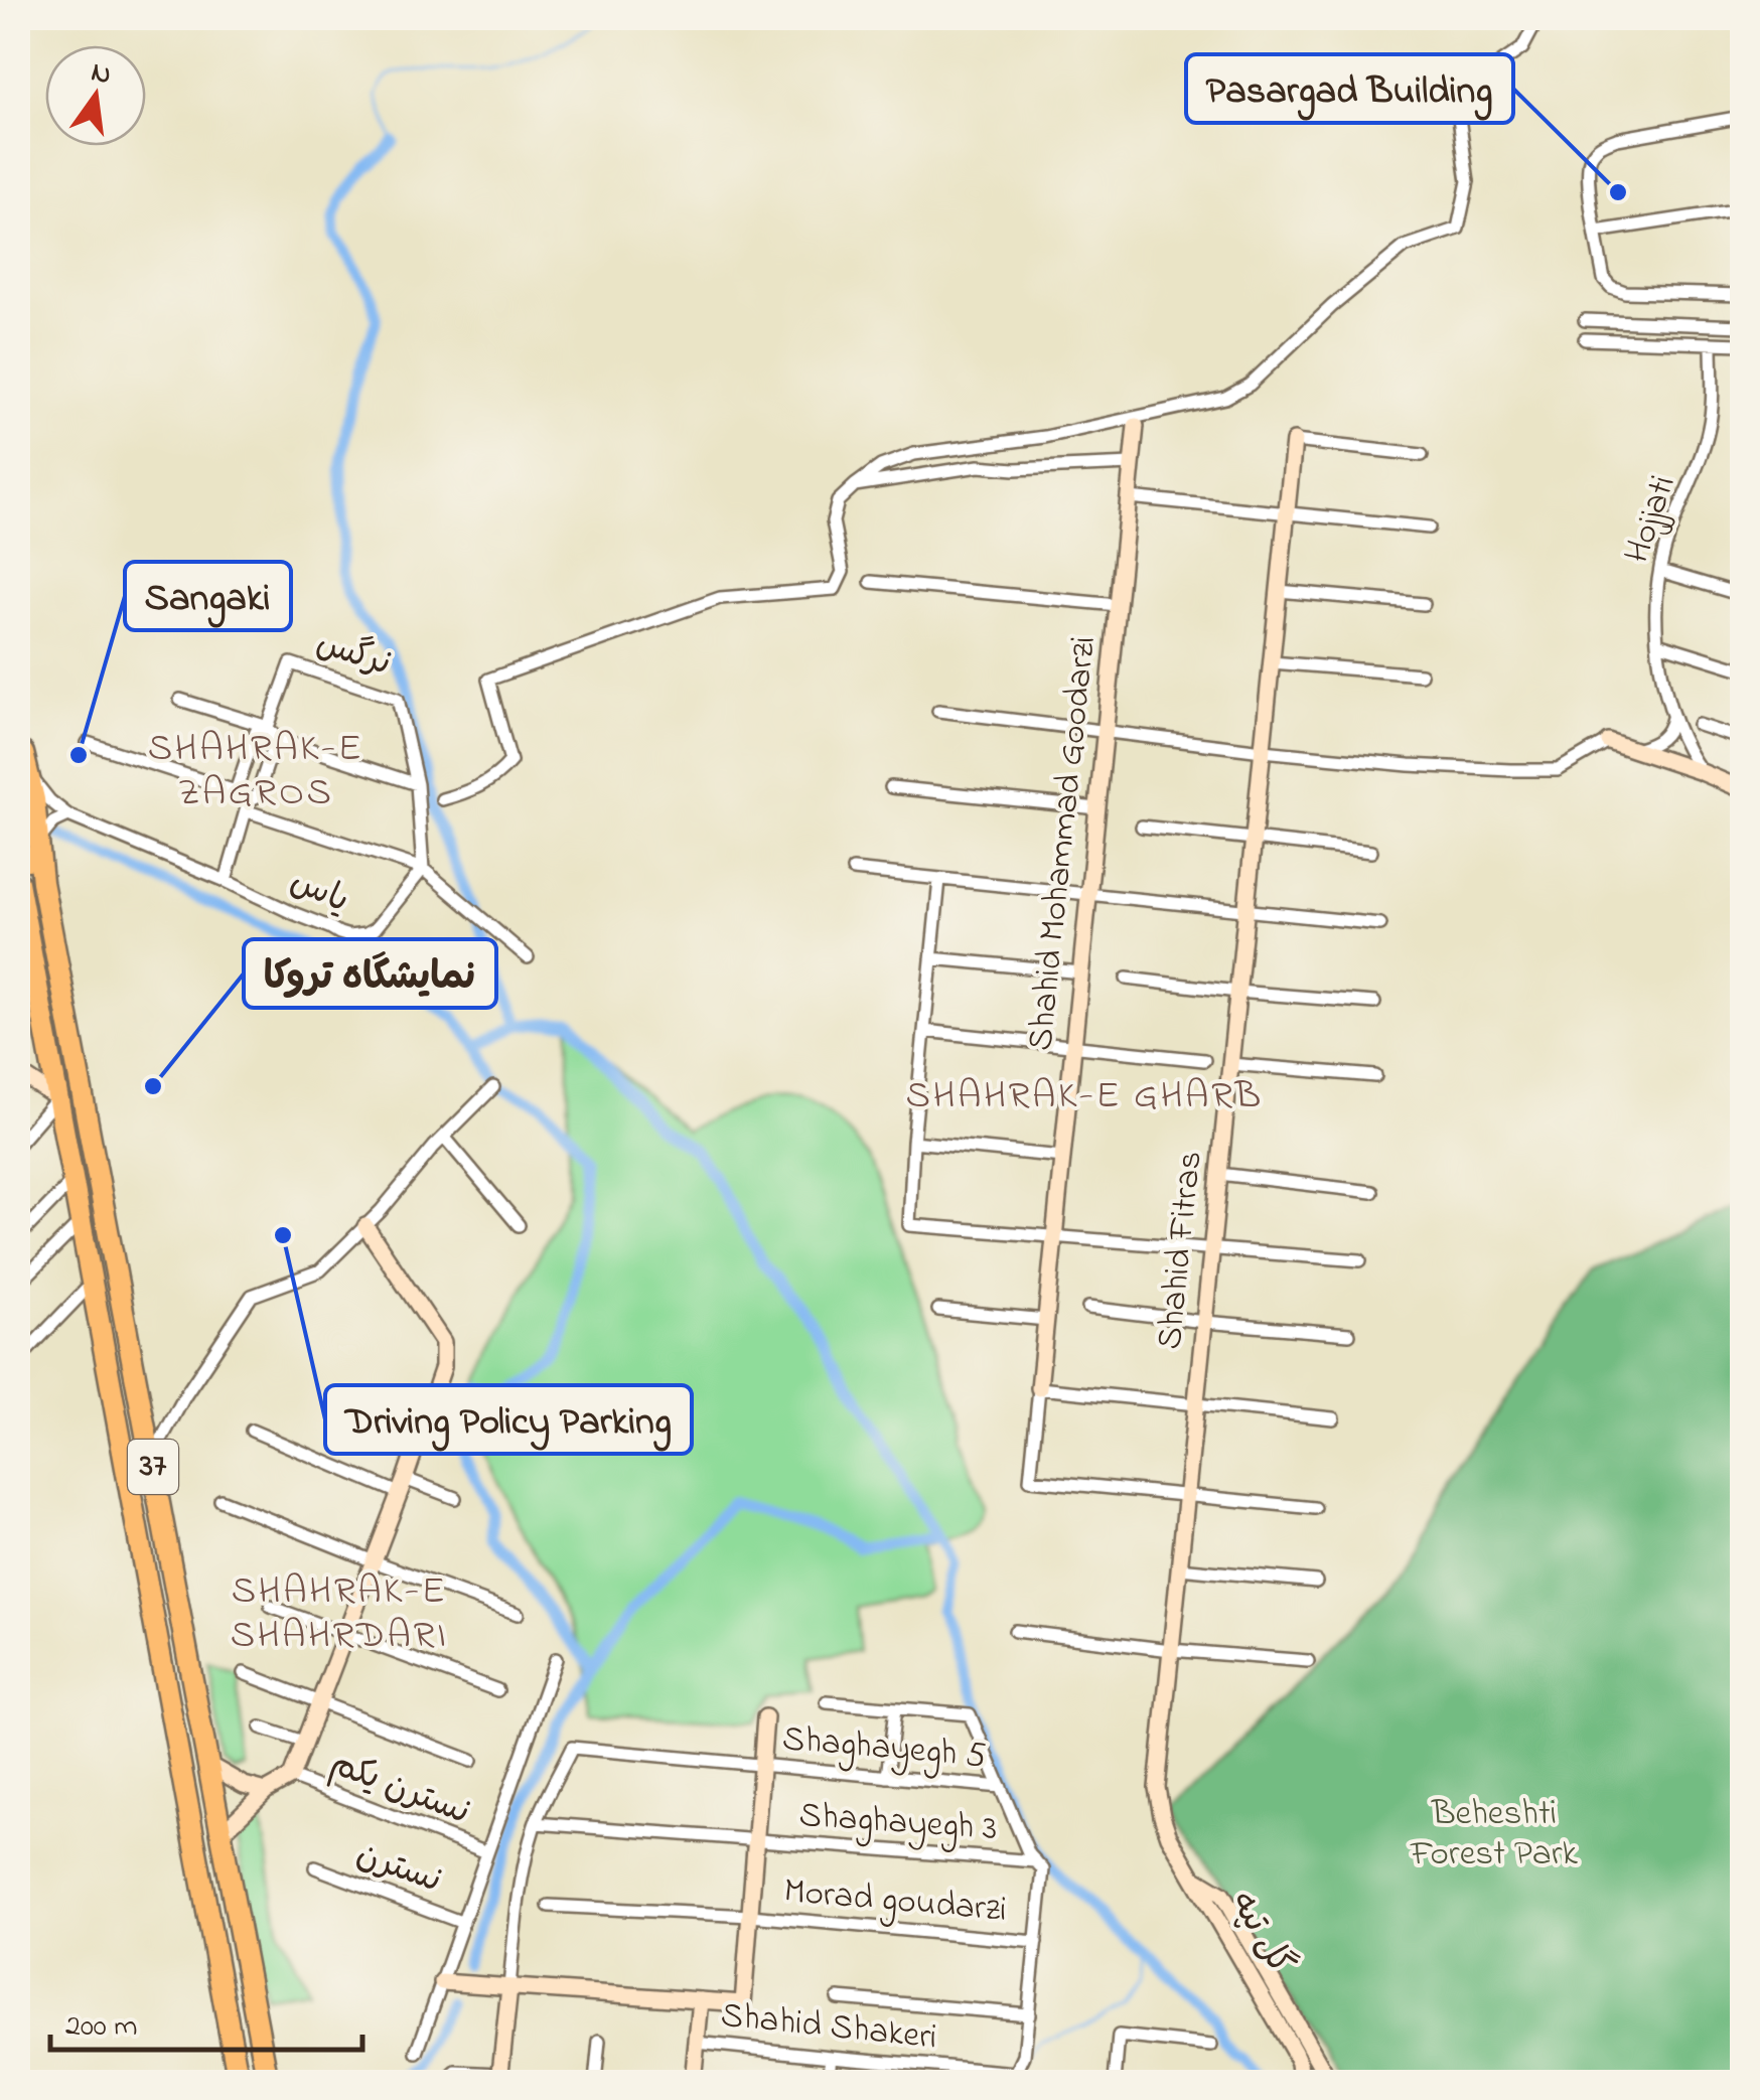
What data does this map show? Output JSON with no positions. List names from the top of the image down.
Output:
{
  "streets": {
    "highway": ["37"],
    "street": [
      "Hojjati",
      "نرگس",
      "Shahid Mohammad Goodarzi",
      "یاس",
      "Shahid Fitras",
      "Shaghayegh 5",
      "نسترن یکم",
      "Shaghayegh 3",
      "نسترن",
      "Morad goudarzi",
      "گل تپه",
      "Shahid Shakeri"
    ]
  },
  "crossings": [
    ["Shahid Fitras", "گل تپه"],
    ["Shaghayegh 5", "Shaghayegh 3"]
  ],
  "districts": ["SHAHRAK-E ZAGROS", "SHAHRAK-E GHARB", "SHAHRAK-E SHAHRDARI"],
  "parks": ["Beheshti Forest Park"],
  "places": [
    "Pasargad Building",
    "Sangaki",
    "نمایشگاه تروکا",
    "Driving Policy Parking"
  ],
  "scale_bar": "200 m",
  "north": "top"
}
